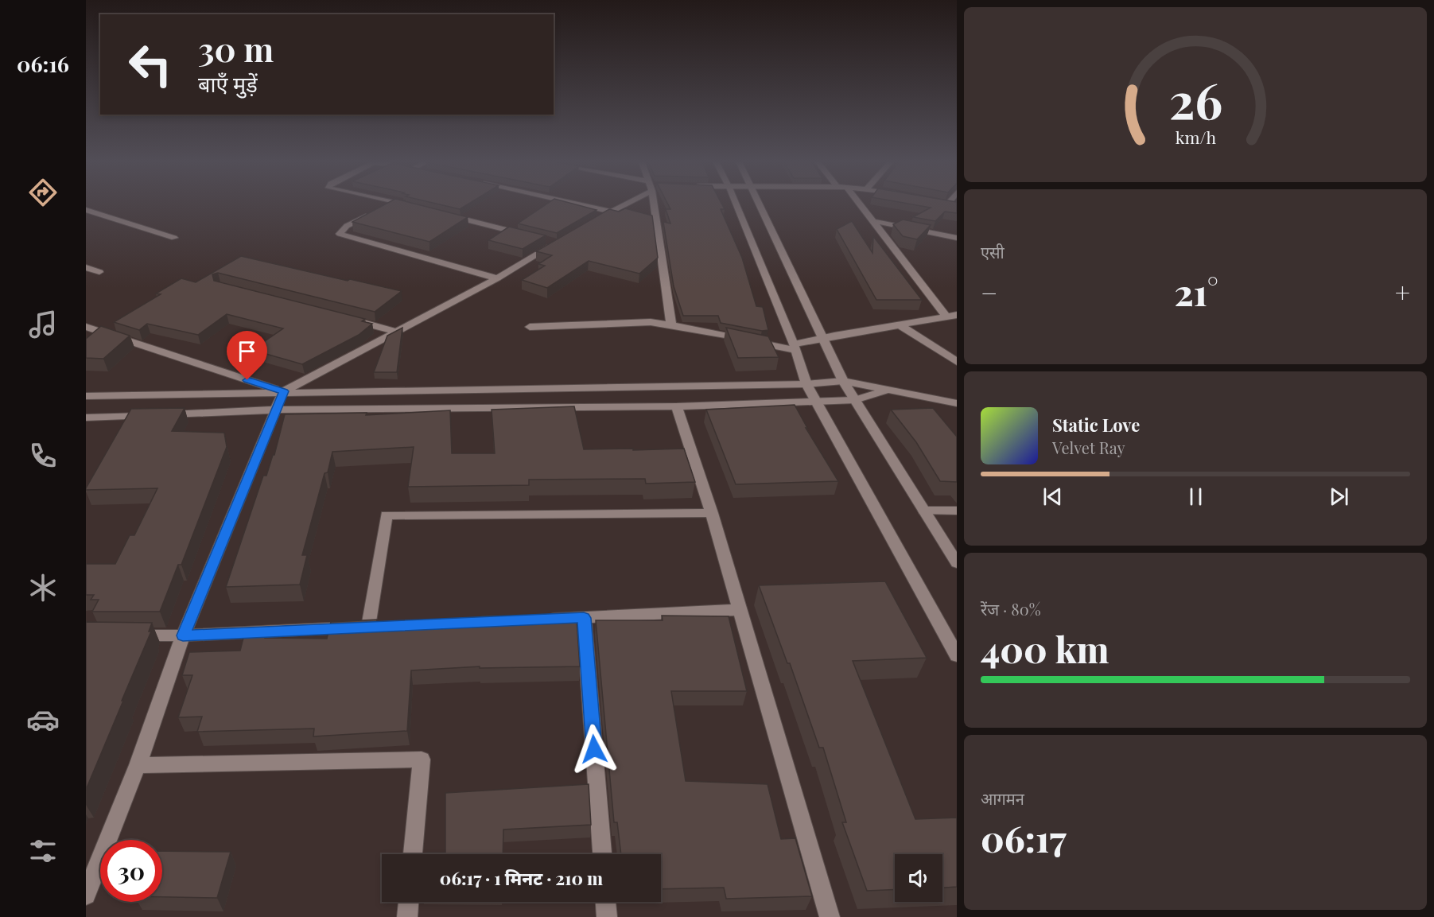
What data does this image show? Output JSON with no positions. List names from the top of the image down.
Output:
{
  "page": {
    "tabs": "06:16",
    "turn": ["30 m", "बाएँ मुड़ें"],
    "tile": [
      "एसी",
      ["रेंज · 80%", "400 km"],
      ["आगमन", "06:17"]
    ],
    "heat": ["−", "21°", "+"],
    "song": ["Static Love", "Velvet Ray"],
    "limit": "30",
    "trip": "06:17 · 1 मिनट · 210 m",
    "gauge": ["26", "km/h"]
  }
}
